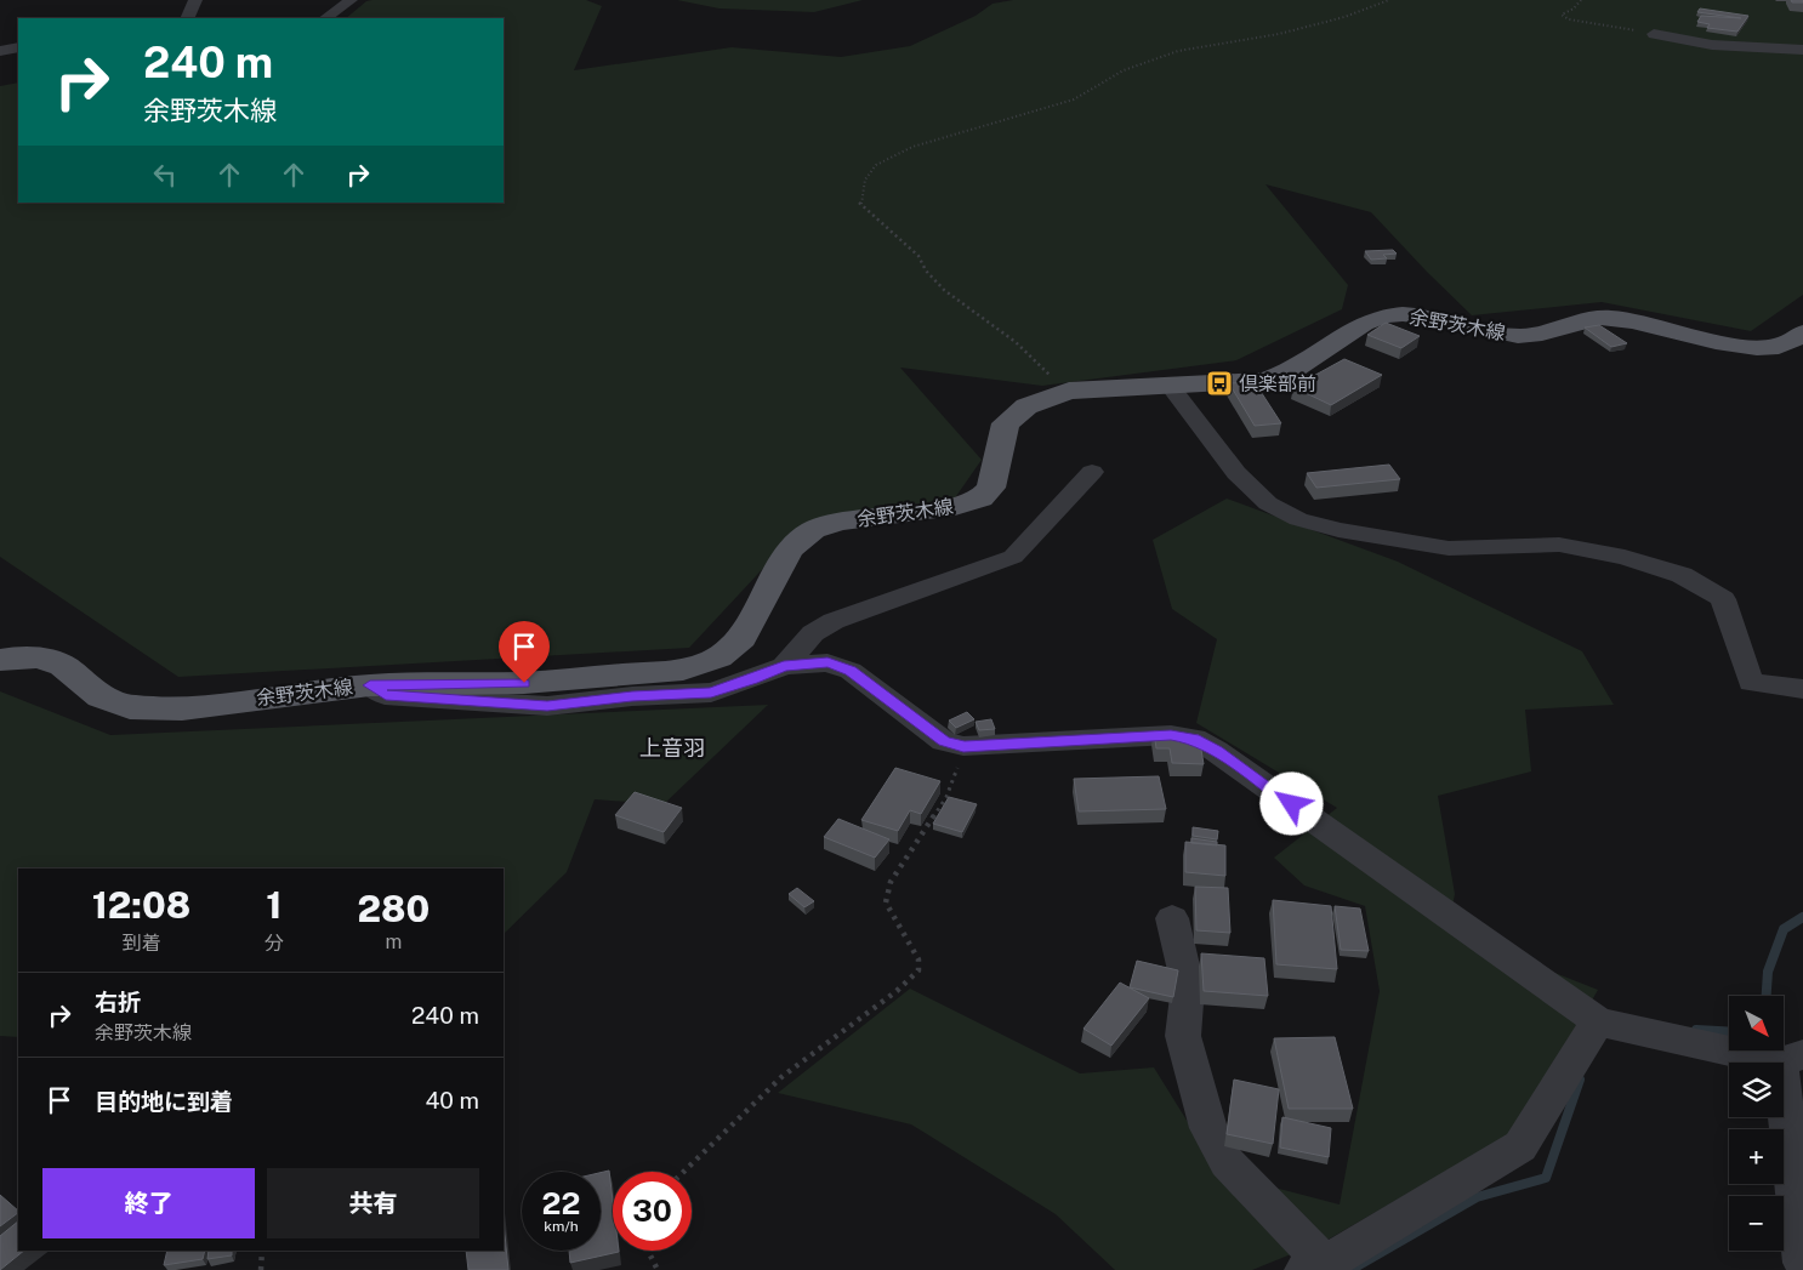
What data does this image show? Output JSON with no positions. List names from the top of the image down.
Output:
{
  "streets": {
    "main road": ["余野茨木線"]
  },
  "districts": ["上音羽"],
  "places": {
    "bus stop": ["倶楽部前"]
  },
  "north": "bottom right",
  "page": {
    "turn": ["240 m", "余野茨木線"],
    "eta": [
      "12:08",
      "到着",
      "1",
      "分",
      "280",
      "m"
    ],
    "list": [
      {
        "name": "右折",
        "note": "余野茨木線",
        "value": "240 m"
      },
      {
        "name": "目的地に到着",
        "value": "40 m"
      }
    ],
    "map_buttons": ["+", "−"],
    "buttons": ["終了", "共有"],
    "speed": "22 km/h",
    "limit": "30"
  }
}
